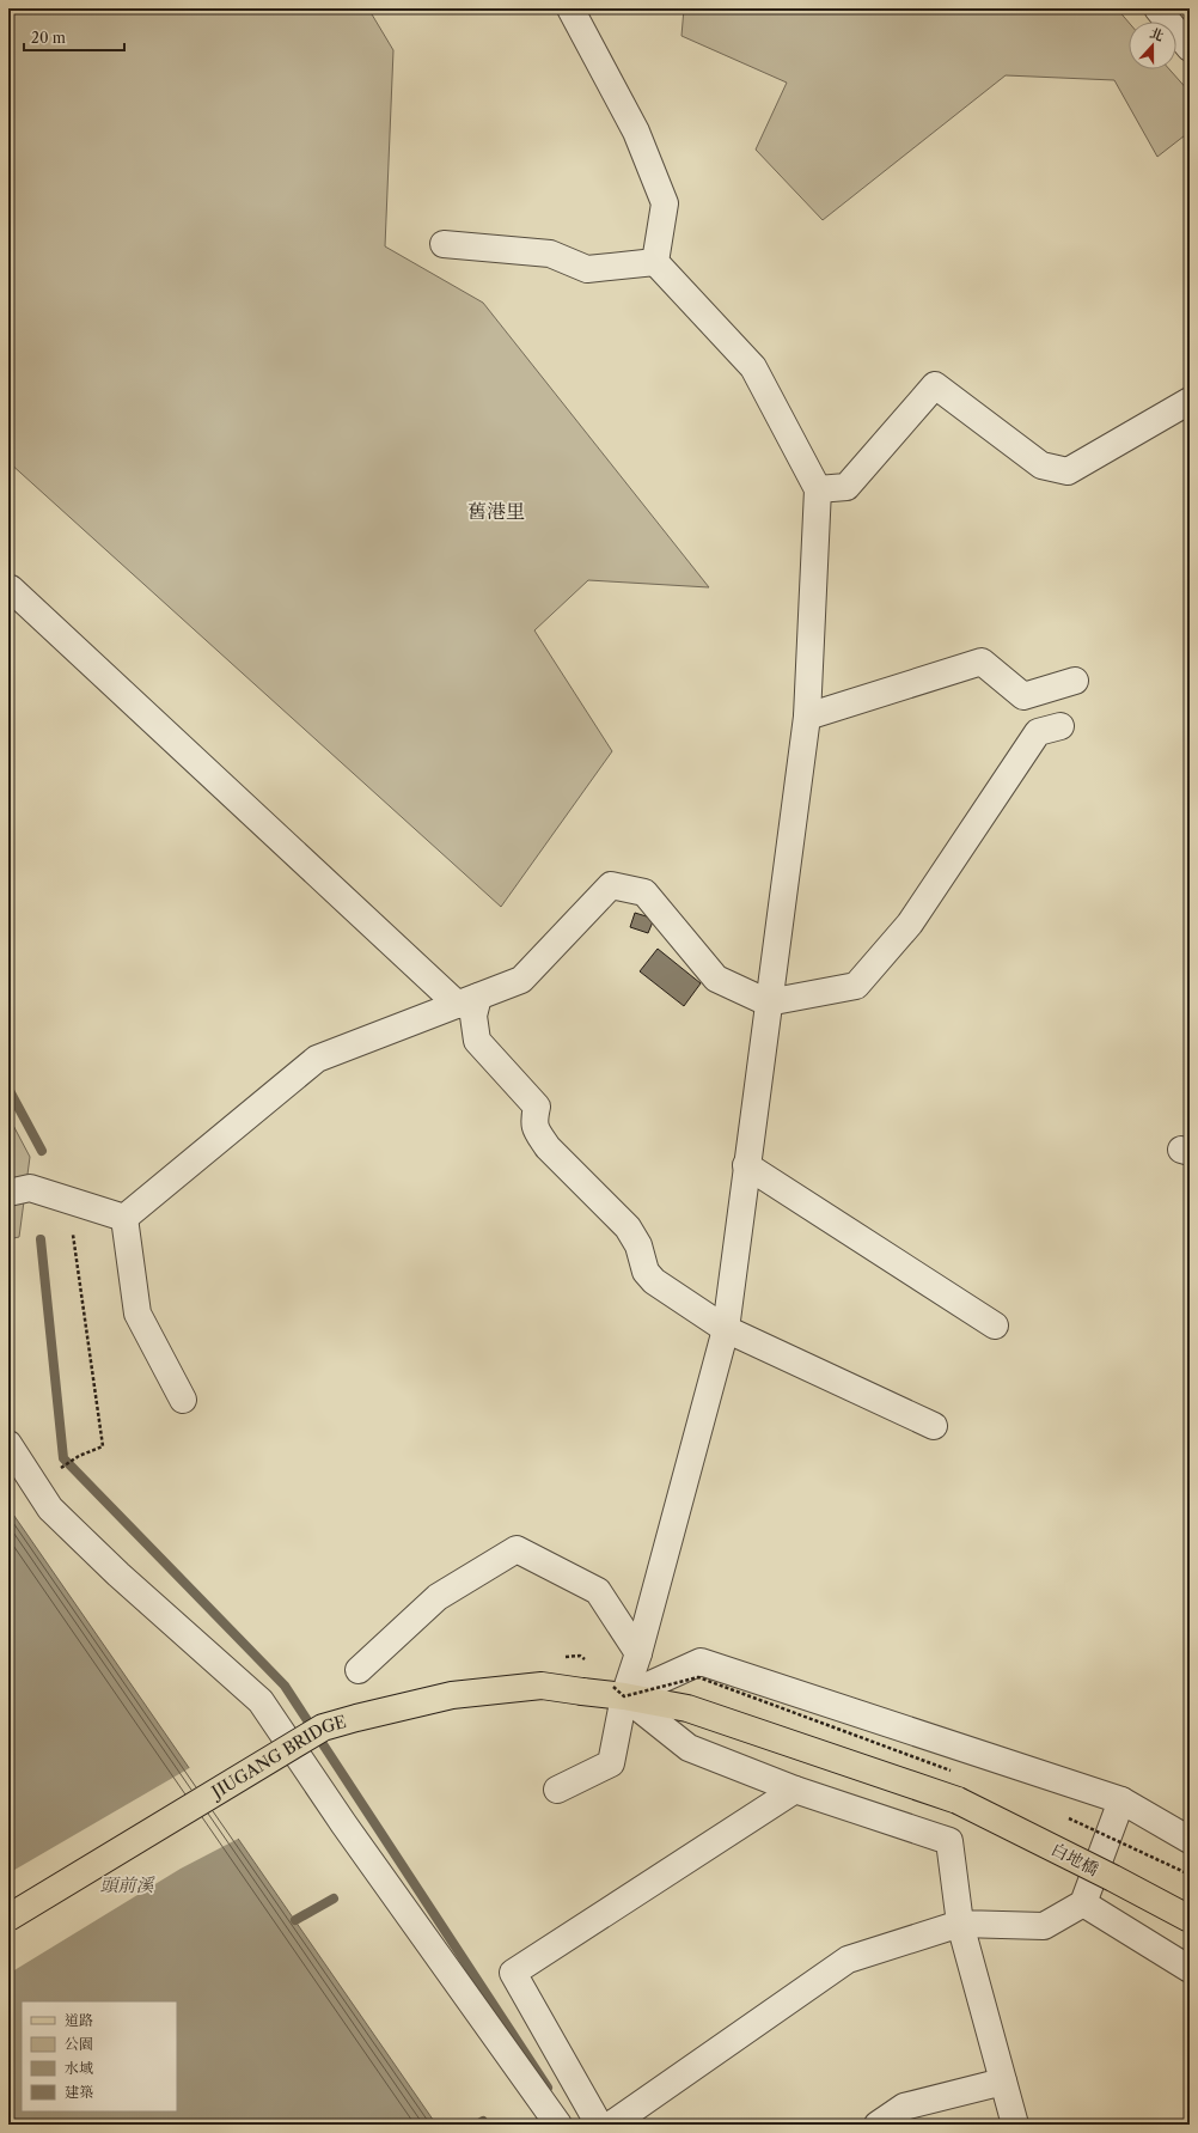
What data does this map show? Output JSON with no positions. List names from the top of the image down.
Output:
{
  "streets": {
    "main road": ["JIUGANG BRIDGE", "白地橋"]
  },
  "crossings": [
    ["JIUGANG BRIDGE", "白地橋"]
  ],
  "districts": ["舊港里"],
  "water": ["頭前溪"],
  "legend": [
    "道路",
    "公園",
    "水域",
    "建築"
  ],
  "scale_bar": "20 m",
  "north": "top"
}
